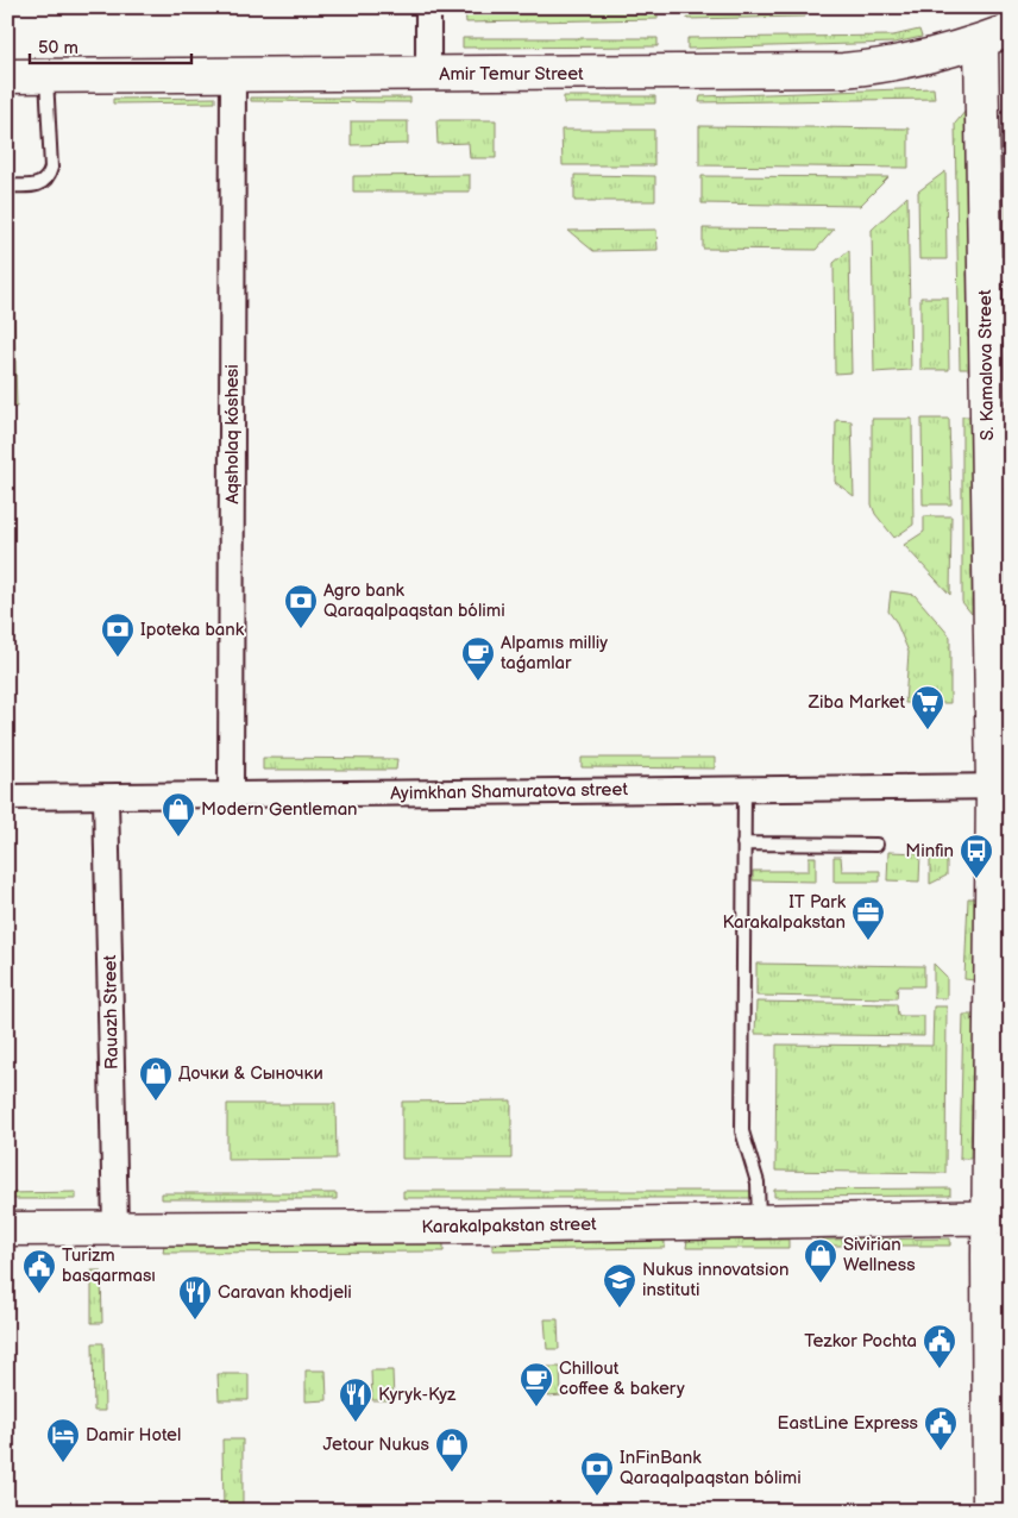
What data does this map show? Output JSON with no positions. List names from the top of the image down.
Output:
{
  "streets": {
    "street": [
      "Amir Temur Street",
      "S. Kamalova Street",
      "Aqsholaq kóshesi",
      "Ayimkhan Shamuratova street",
      "Rauazh Street",
      "Karakalpakstan street"
    ]
  },
  "crossings": [
    ["Amir Temur Street", "S. Kamalova Street"],
    ["Amir Temur Street", "Aqsholaq kóshesi"],
    ["S. Kamalova Street", "Ayimkhan Shamuratova street"],
    ["S. Kamalova Street", "Karakalpakstan street"],
    ["Aqsholaq kóshesi", "Ayimkhan Shamuratova street"],
    ["Ayimkhan Shamuratova street", "Rauazh Street"],
    ["Rauazh Street", "Karakalpakstan street"]
  ],
  "places": {
    "bank": ["Agro bank Qaraqalpaqstan bólimi", "Ipoteka bank", "InFinBank Qaraqalpaqstan bólimi"],
    "cafe": ["Alpamıs milliy taǵamlar", "Chillout coffee & bakery"],
    "supermarket": ["Ziba Market"],
    "shop": [
      "Modern Gentleman",
      "Дочки & Сыночки",
      "Sivirian Wellness",
      "Jetour Nukus"
    ],
    "bus stop": ["Minfin"],
    "office": ["IT Park Karakalpakstan"],
    "public building": ["Turizm basqarması", "Tezkor Pochta", "EastLine Express"],
    "school or university": ["Nukus innovatsion instituti"],
    "restaurant": ["Caravan khodjeli", "Kyryk-Kyz"],
    "hotel": ["Damir Hotel"]
  },
  "scale_bar": "50 m"
}
